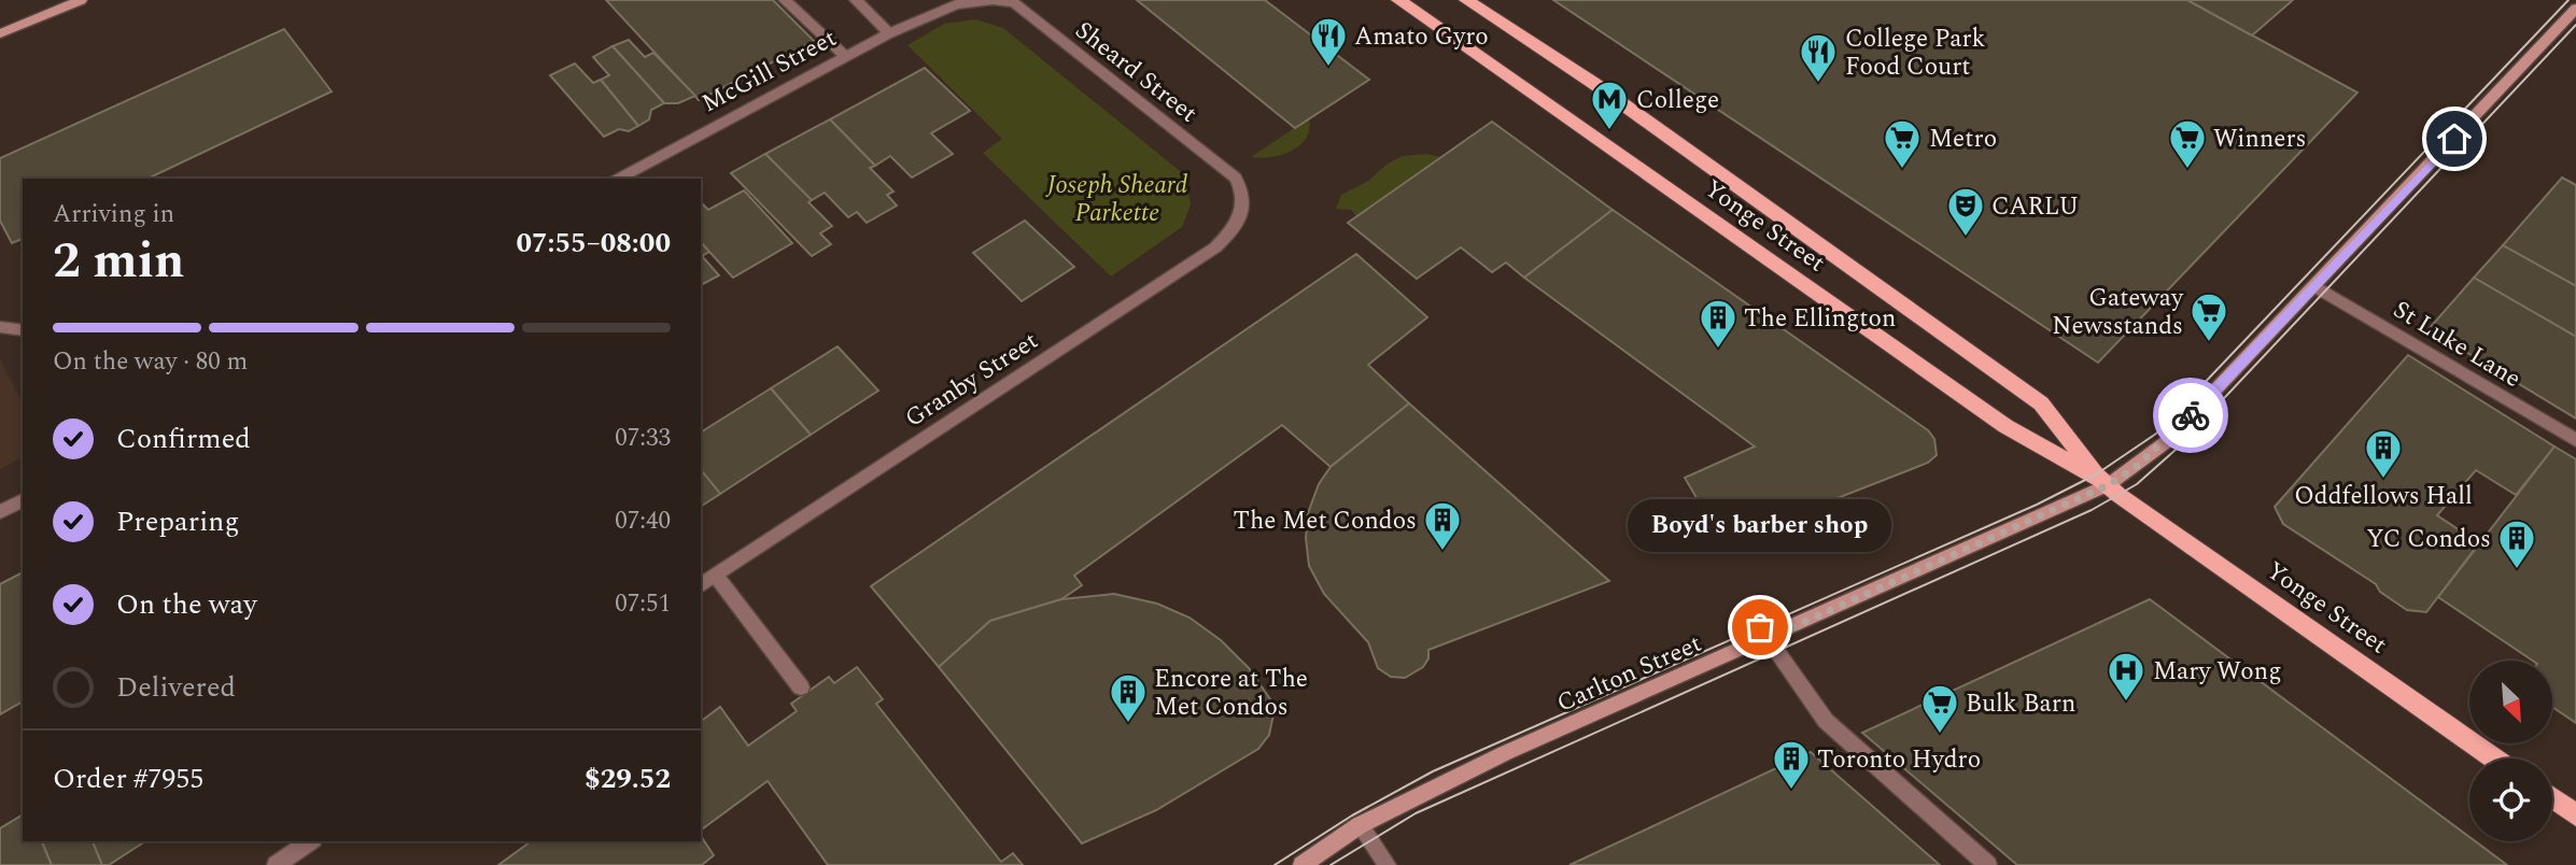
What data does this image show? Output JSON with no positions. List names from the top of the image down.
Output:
{
  "streets": {
    "main road": ["Yonge Street", "Carlton Street"],
    "street": [
      "McGill Street",
      "Sheard Street",
      "St Luke Lane",
      "Granby Street"
    ]
  },
  "crossings": [
    ["McGill Street", "Sheard Street"],
    ["Sheard Street", "Granby Street"],
    ["Yonge Street", "Carlton Street"],
    ["St Luke Lane", "Carlton Street"]
  ],
  "parks": ["Joseph Sheard Parkette"],
  "places": {
    "restaurant": ["Amato Gyro", "College Park Food Court"],
    "metro station": ["College"],
    "supermarket": [
      "Metro",
      "Winners",
      "Gateway Newsstands",
      "Bulk Barn"
    ],
    "theatre": ["CARLU"],
    "building": [
      "The Ellington",
      "Oddfellows Hall",
      "The Met Condos",
      "YC Condos",
      "Encore at The Met Condos",
      "Toronto Hydro"
    ],
    "other": ["Boyd's barber shop"],
    "hospital": ["Mary Wong"]
  },
  "north": "bottom right",
  "page": {
    "heading": ["2 min", "Arriving in", "07:55–08:00"],
    "panel": ["Order #7955", "$29.52"],
    "bar": "On the way · 80 m",
    "list": [
      ["Confirmed", "07:33"],
      ["Preparing", "07:40"],
      ["On the way", "07:51"],
      "Delivered"
    ],
    "bubble": "Boyd's barber shop"
  }
}
